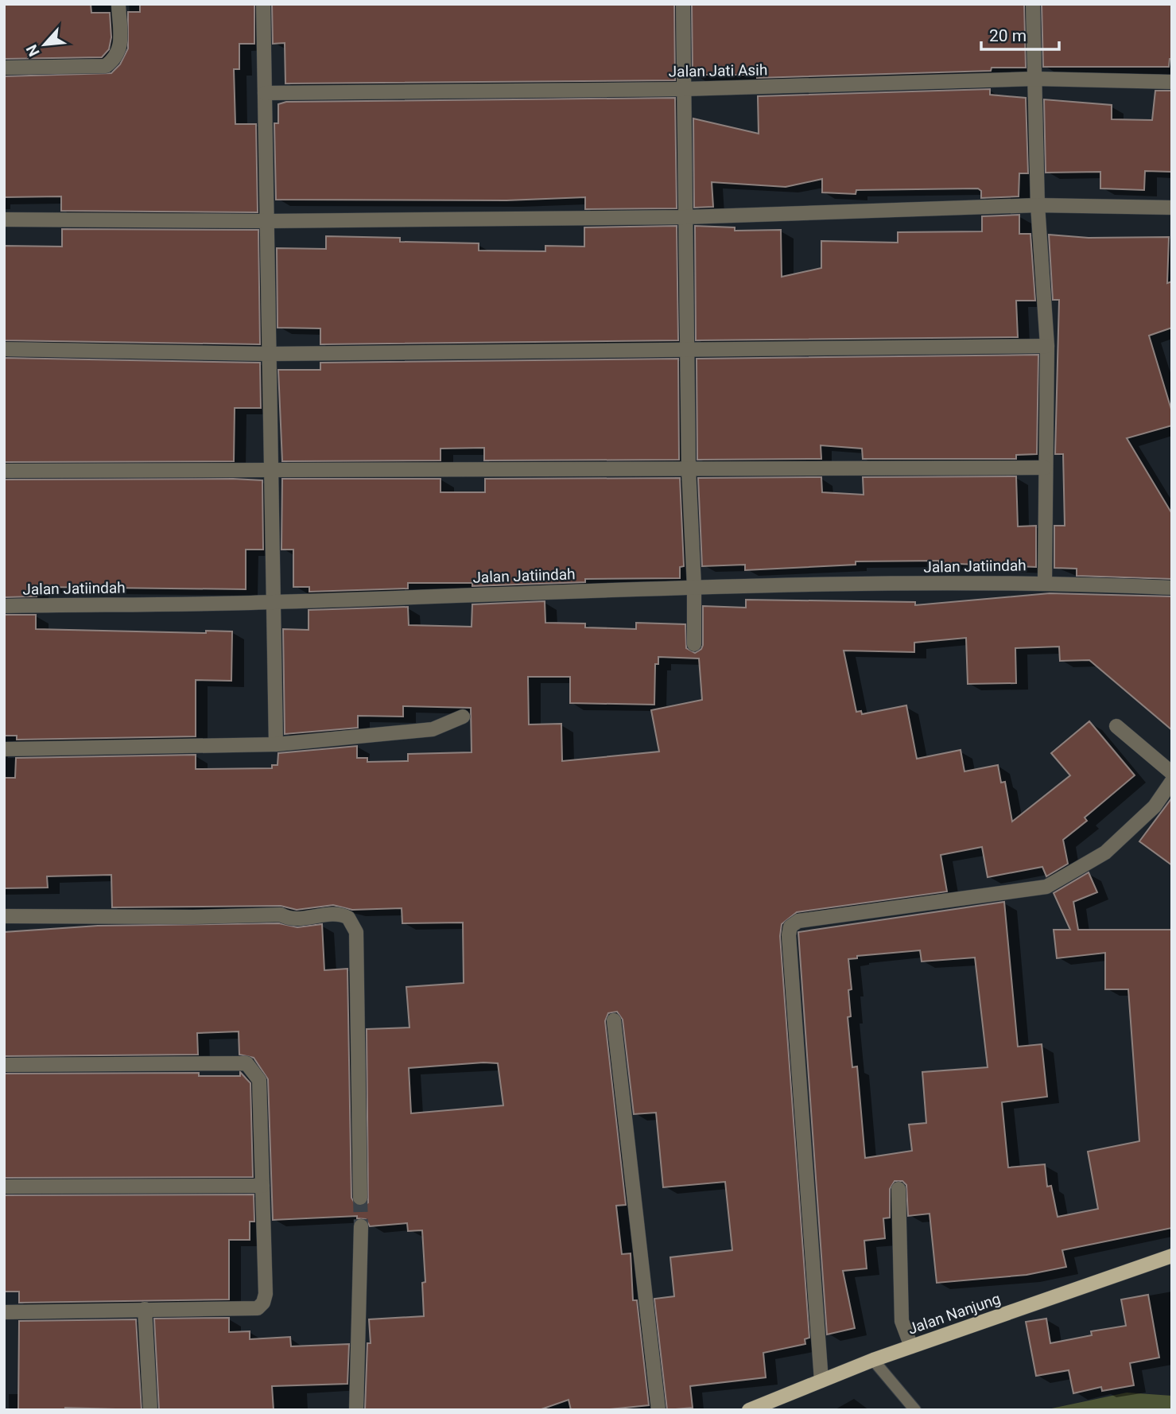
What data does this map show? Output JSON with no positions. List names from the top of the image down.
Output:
{
  "streets": {
    "main road": ["Jalan Nanjung"],
    "street": ["Jalan Jati Asih", "Jalan Jatiindah"]
  },
  "scale_bar": "20 m",
  "north": "bottom left"
}
